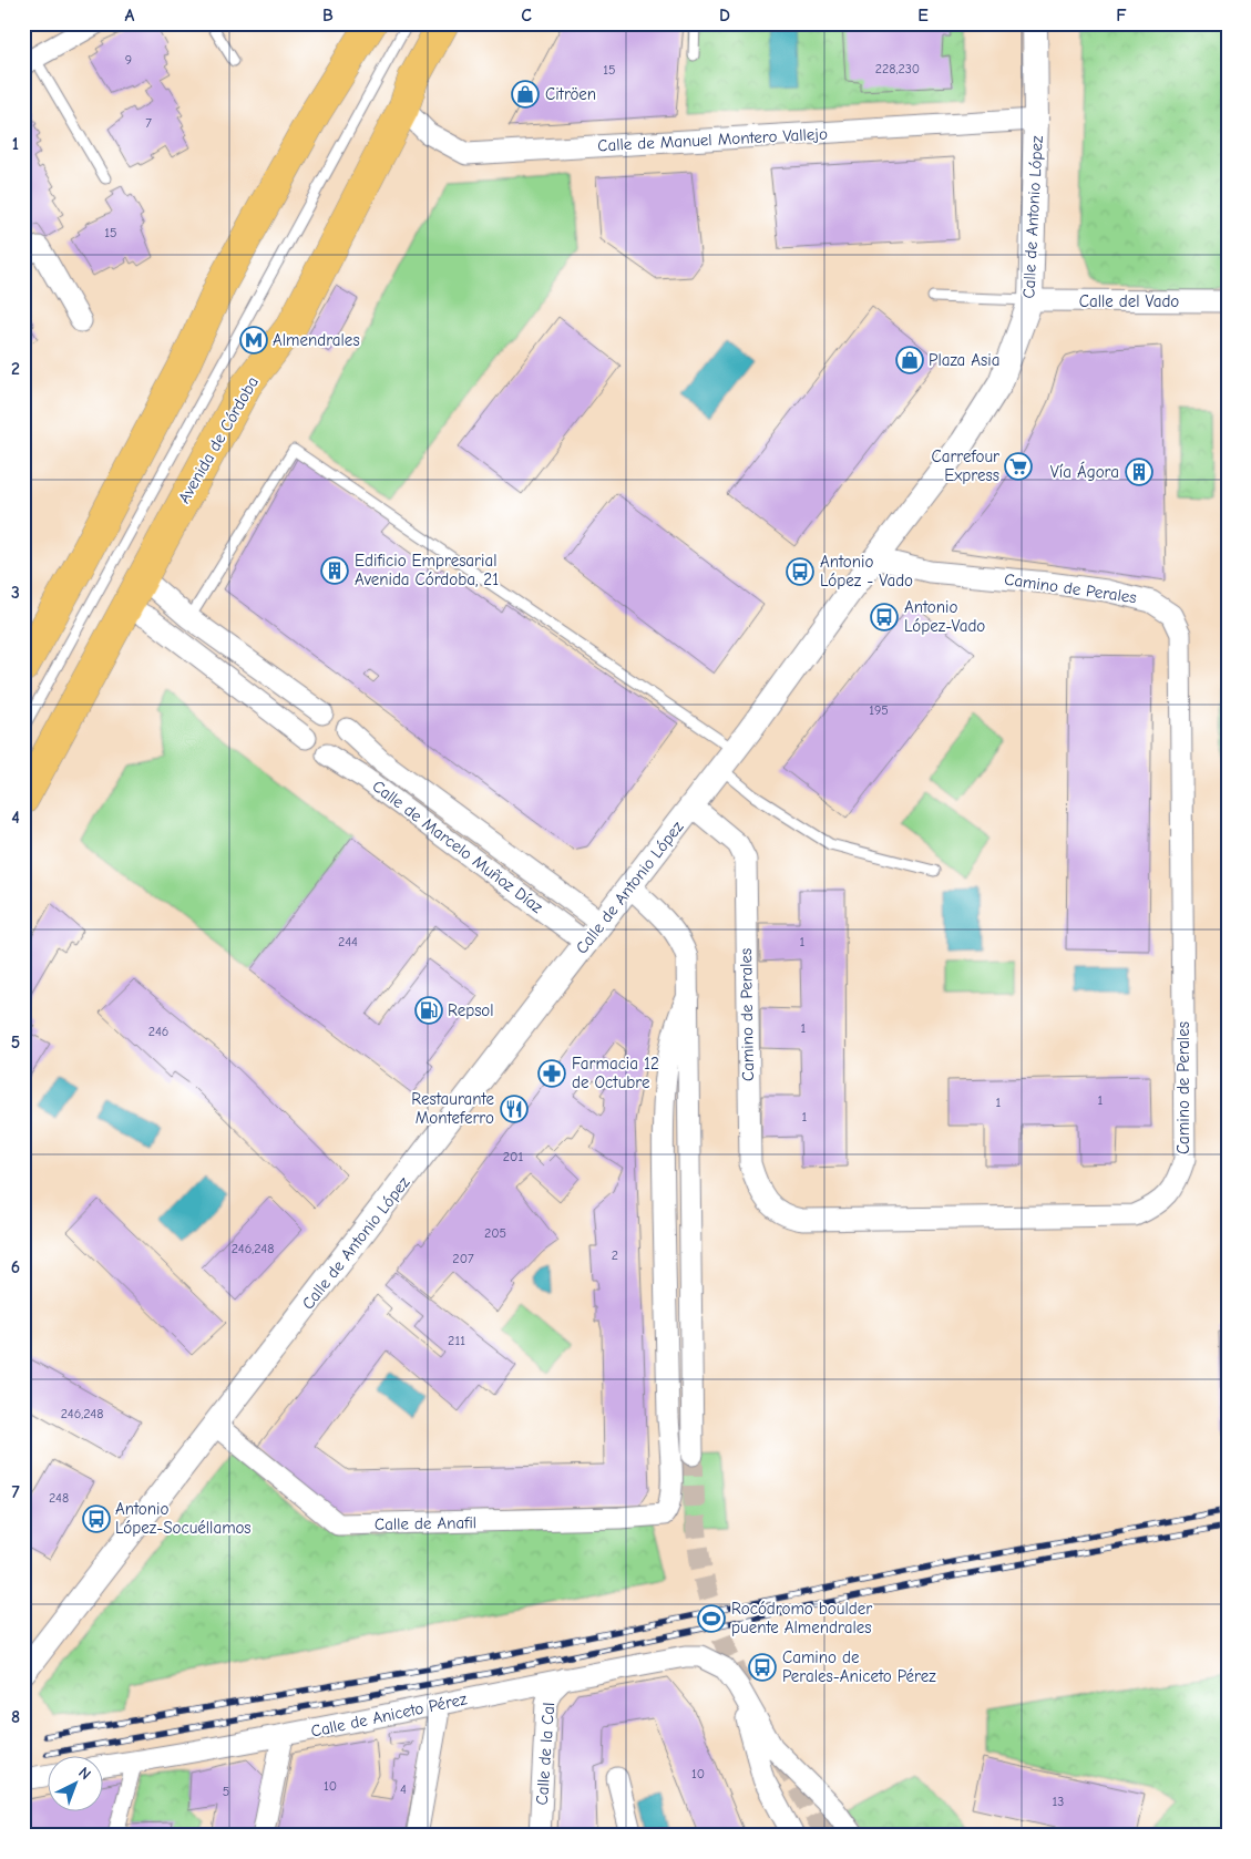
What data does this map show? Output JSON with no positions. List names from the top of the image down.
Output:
{
  "streets": {
    "main road": ["Avenida de Córdoba"],
    "street": [
      "Calle de Manuel Montero Vallejo",
      "Calle de Antonio López",
      "Calle del Vado",
      "Camino de Perales",
      "Calle de Marcelo Muñoz Díaz",
      "Calle de Anafil",
      "Calle de Aniceto Pérez",
      "Calle de la Cal"
    ]
  },
  "crossings": [
    ["Calle de Manuel Montero Vallejo", "Calle de Antonio López"],
    ["Calle de Manuel Montero Vallejo", "Avenida de Córdoba"],
    ["Calle de Antonio López", "Calle del Vado"],
    ["Calle de Antonio López", "Camino de Perales"],
    ["Calle de Antonio López", "Calle de Marcelo Muñoz Díaz"],
    ["Calle de Antonio López", "Calle de Anafil"],
    ["Avenida de Córdoba", "Calle de Marcelo Muñoz Díaz"],
    ["Calle de Aniceto Pérez", "Calle de la Cal"]
  ],
  "places": {
    "shop": ["Citröen", "Plaza Asia"],
    "metro station": ["Almendrales"],
    "supermarket": ["Carrefour Express"],
    "building": ["Vía Ágora", "Edificio Empresarial Avenida Córdoba, 21"],
    "bus stop": [
      "Antonio López - Vado",
      "Antonio López-Vado",
      "Antonio López-Socuéllamos",
      "Camino de Perales-Aniceto Pérez"
    ],
    "fuel station": ["Repsol"],
    "pharmacy": ["Farmacia 12 de Octubre"],
    "restaurant": ["Restaurante Monteferro"],
    "sports": ["Rocódromo boulder puente Almendrales"]
  },
  "house_numbers": [
    "9",
    "228,230",
    "15",
    "7",
    "15",
    "195",
    "244",
    "1",
    "1",
    "246",
    "1",
    "1",
    "1",
    "201",
    "205",
    "246,248",
    "2",
    "207",
    "211",
    "246,248",
    "248",
    "10",
    "10",
    "4",
    "5",
    "13"
  ],
  "north": "top right",
  "grid": {
    "columns": [
      "A",
      "B",
      "C",
      "D",
      "E",
      "F"
    ],
    "rows": [
      "1",
      "2",
      "3",
      "4",
      "5",
      "6",
      "7",
      "8"
    ]
  }
}
